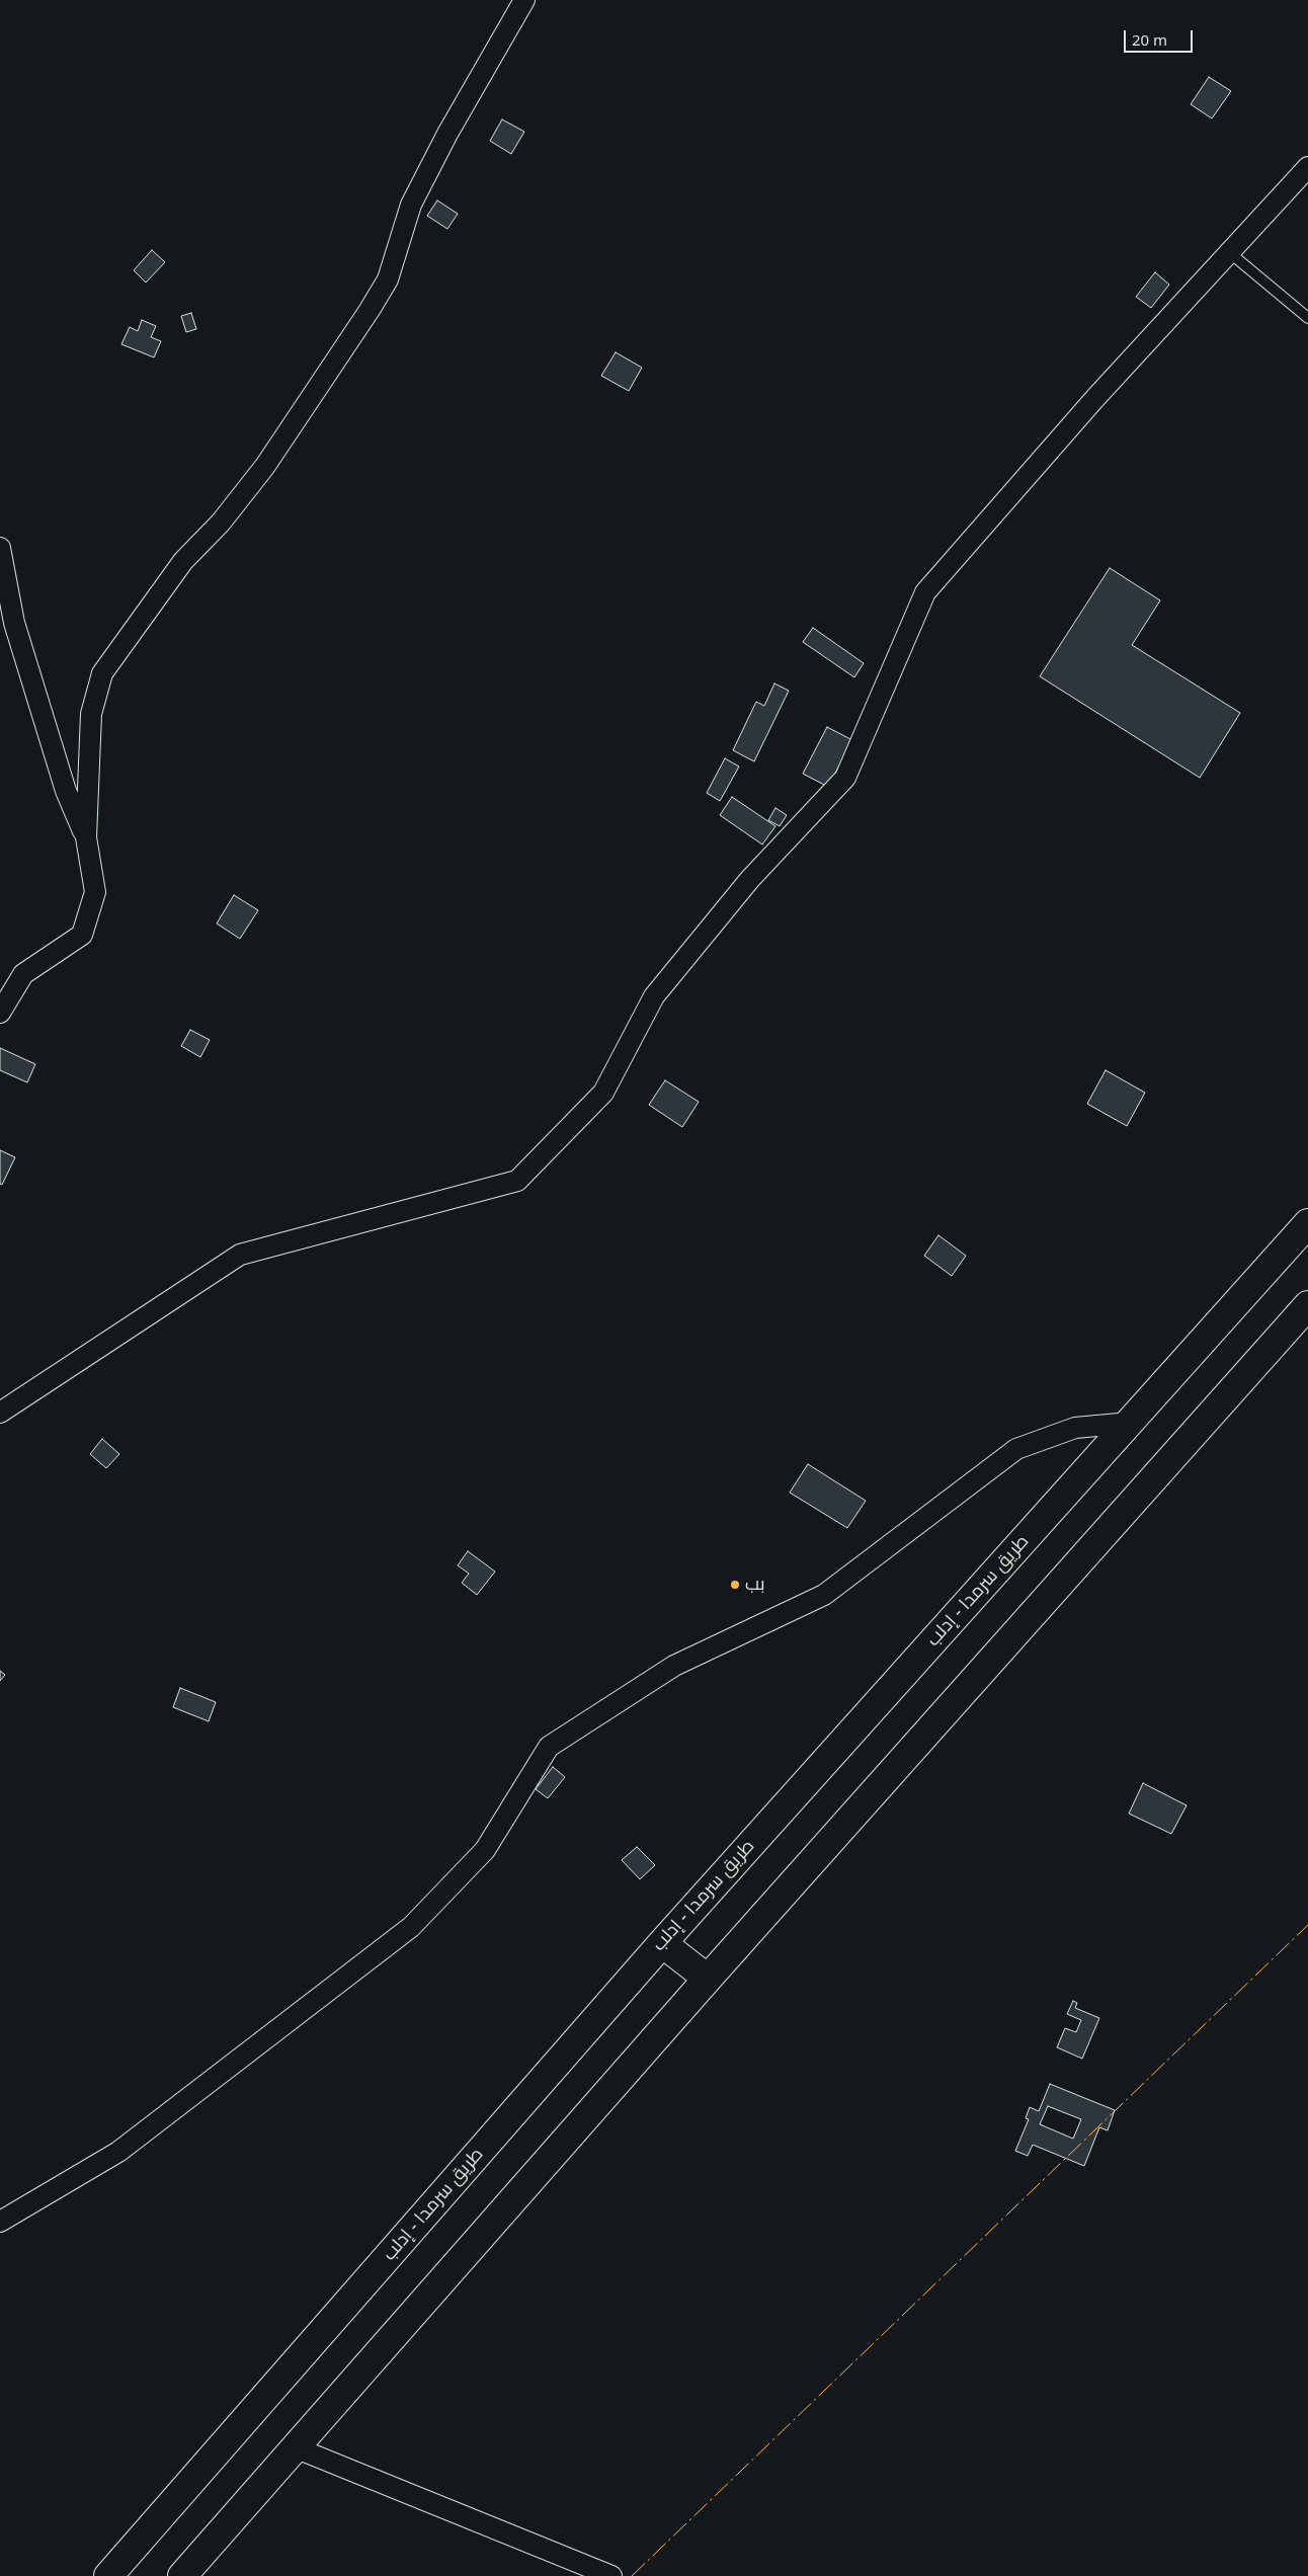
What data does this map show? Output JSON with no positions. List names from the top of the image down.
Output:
{
  "streets": {
    "highway": ["طريق سرمدا - إدلب"]
  },
  "places": ["بب"],
  "scale_bar": "20 m"
}
